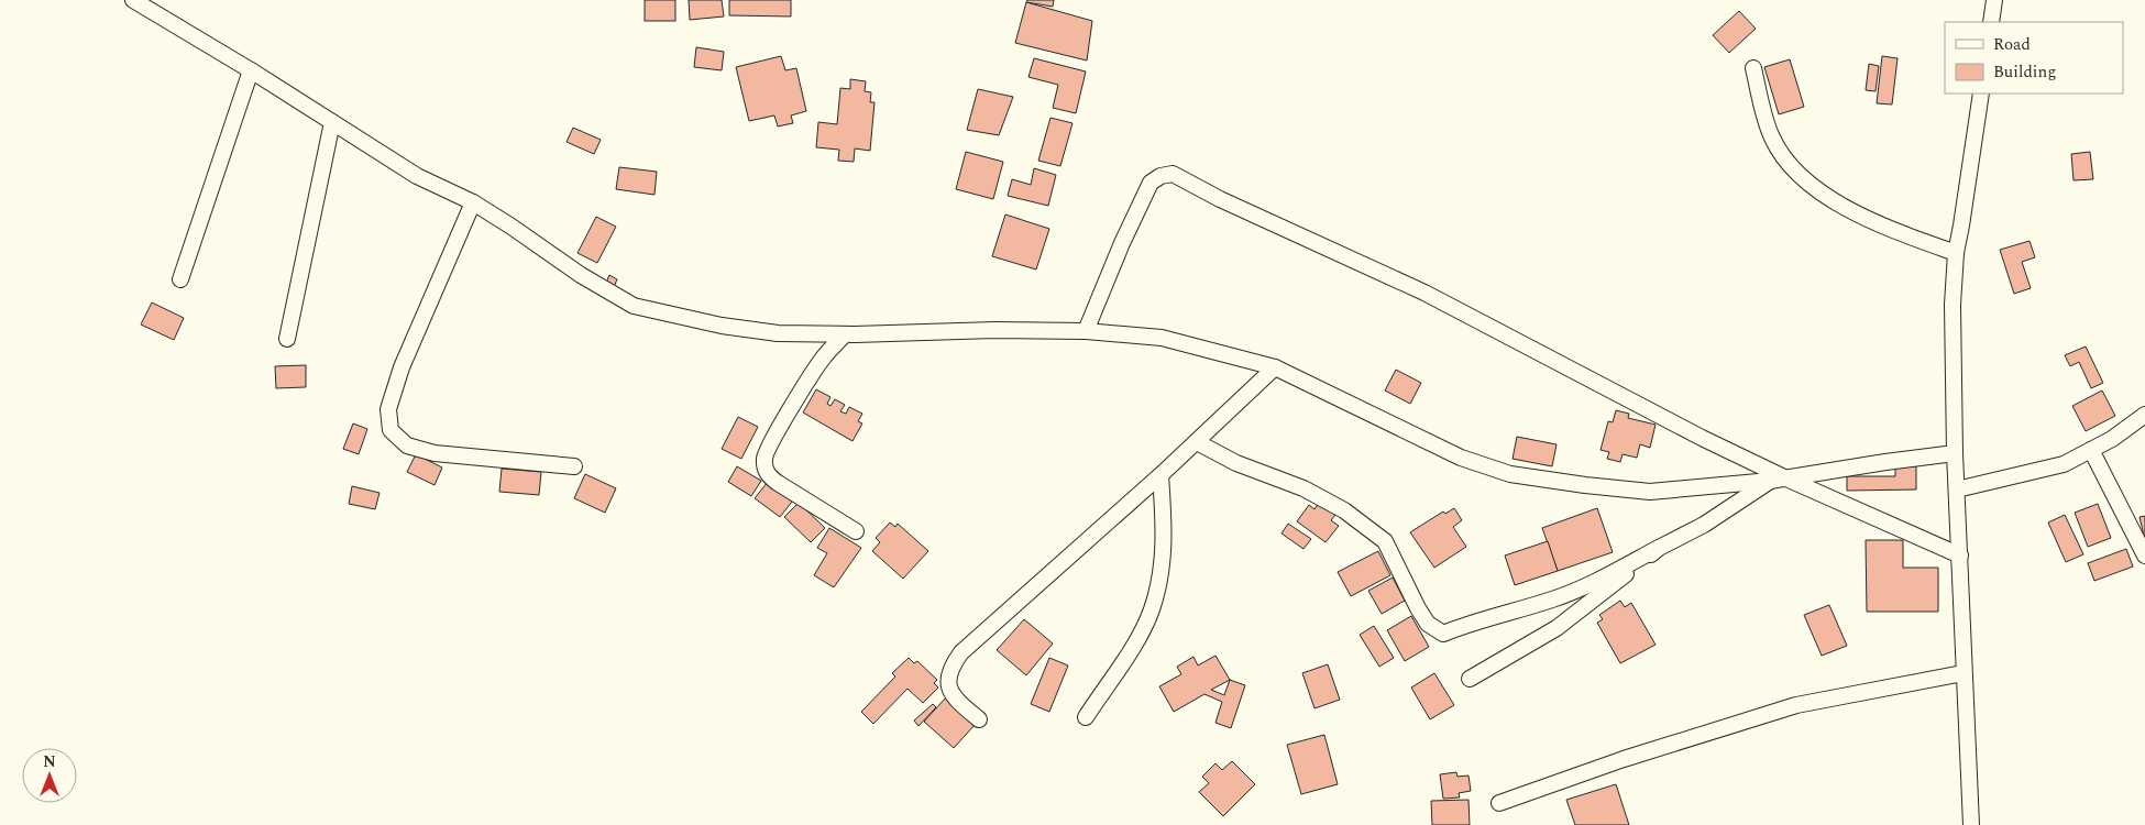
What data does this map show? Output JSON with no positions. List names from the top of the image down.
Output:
{
  "legend": ["Road", "Building"],
  "north": "top"
}
